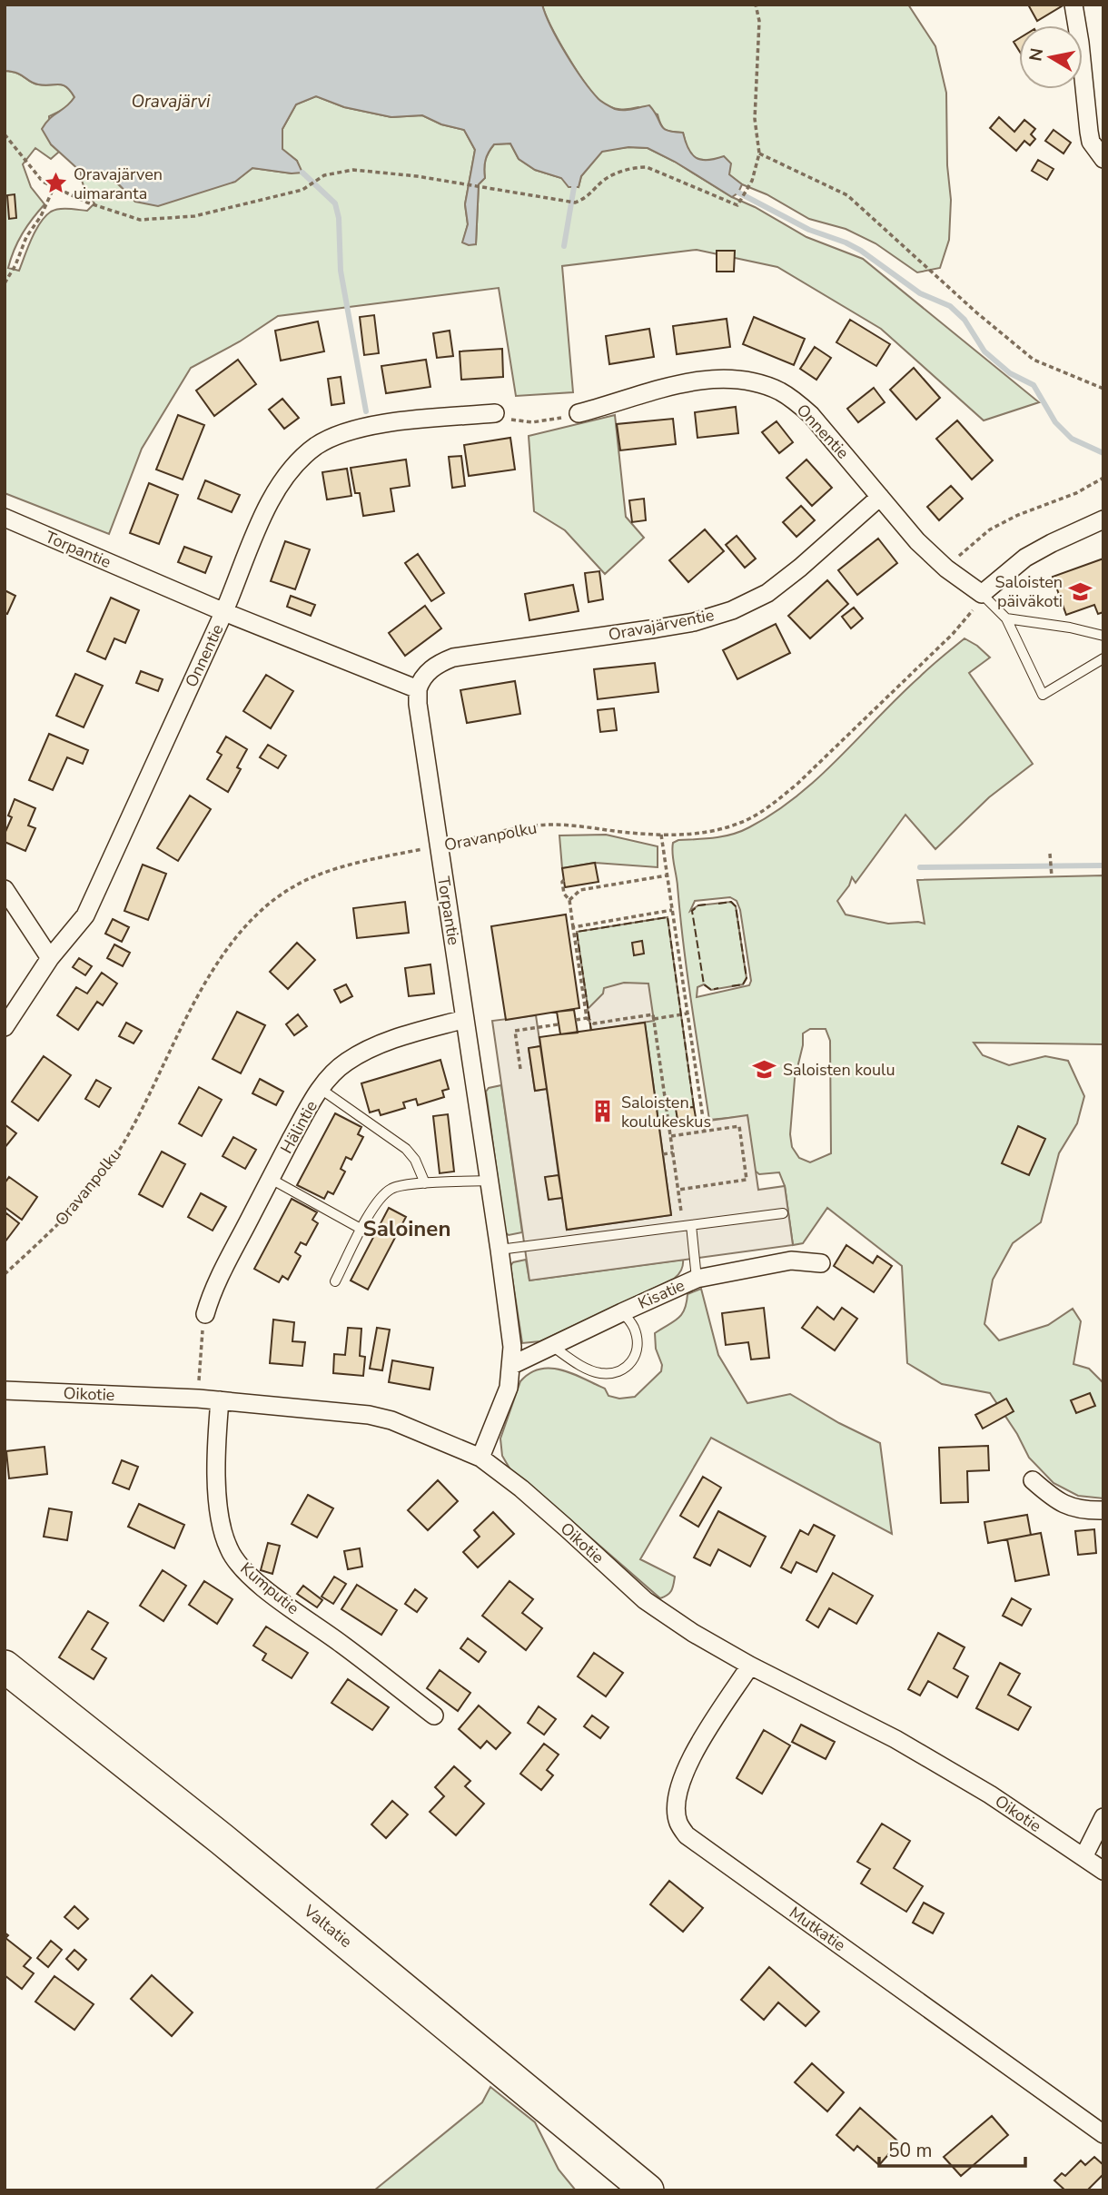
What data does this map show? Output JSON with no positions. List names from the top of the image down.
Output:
{
  "streets": {
    "highway": ["Valtatie"],
    "street": [
      "Onnentie",
      "Torpantie",
      "Oravajärventie",
      "Hälintie",
      "Kisatie",
      "Oikotie",
      "Kumputie",
      "Mutkatie"
    ],
    "path": ["Oravanpolku"]
  },
  "crossings": [
    ["Onnentie", "Torpantie"],
    ["Onnentie", "Oravajärventie"],
    ["Onnentie", "Oravanpolku"],
    ["Torpantie", "Oravajärventie"],
    ["Torpantie", "Oravanpolku"],
    ["Torpantie", "Hälintie"],
    ["Torpantie", "Kisatie"],
    ["Torpantie", "Oikotie"],
    ["Oikotie", "Kumputie"],
    ["Oikotie", "Mutkatie"]
  ],
  "districts": ["Saloinen"],
  "water": ["Oravajärvi"],
  "places": {
    "place": ["Oravajärven uimaranta"],
    "school or university": ["Saloisten päiväkoti", "Saloisten koulu"],
    "building": ["Saloisten koulukeskus"]
  },
  "scale_bar": "50 m",
  "north": "left"
}
